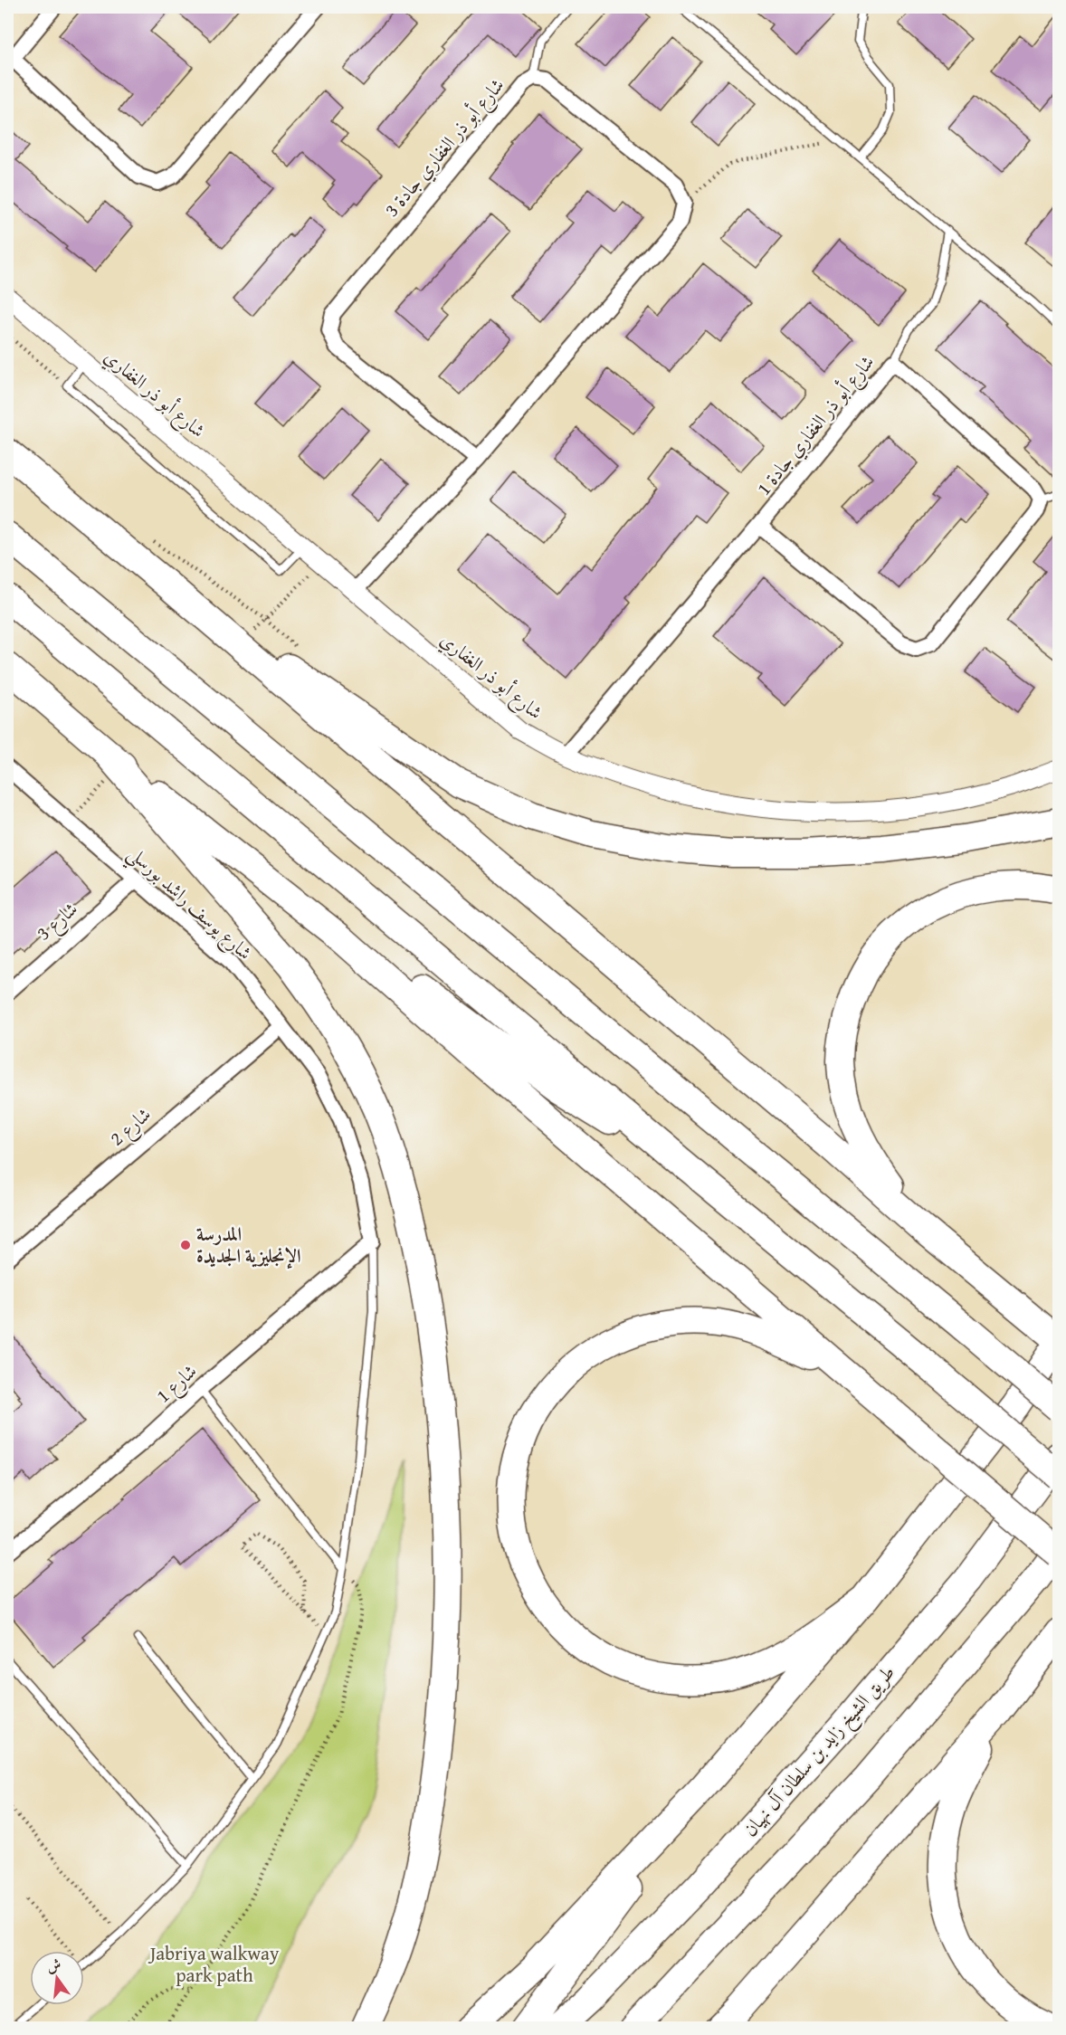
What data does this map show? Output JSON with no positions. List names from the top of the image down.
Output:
{
  "streets": {
    "highway": ["طريق الشيخ زايد بن سلطان آل نهيان"],
    "street": [
      "شارع أبو ذر الغفاري جادة 3",
      "شارع أبو ذر الغفاري",
      "شارع أبو ذر الغفاري جادة 1",
      "شارع يوسف راشد بورسلي",
      "شارع 3",
      "شارع 2",
      "شارع 1"
    ]
  },
  "crossings": [
    ["شارع أبو ذر الغفاري", "شارع أبو ذر الغفاري جادة 1"],
    ["شارع يوسف راشد بورسلي", "شارع 3"],
    ["شارع يوسف راشد بورسلي", "شارع 2"],
    ["شارع يوسف راشد بورسلي", "شارع 1"]
  ],
  "parks": ["Jabriya walkway park path"],
  "places": ["المدرسة الإنجليزية الجديدة"],
  "north": "top"
}
